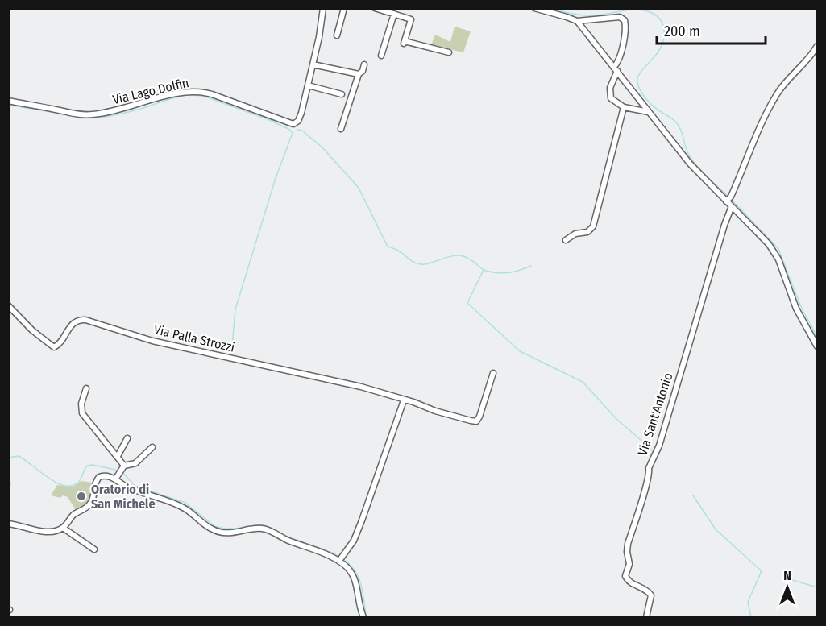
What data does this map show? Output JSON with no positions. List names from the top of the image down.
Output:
{
  "streets": {
    "street": ["Via Lago Dolfin", "Via Palla Strozzi", "Via Sant'Antonio"]
  },
  "places": ["Oratorio di San Michele"],
  "scale_bar": "200 m",
  "north": "top"
}
